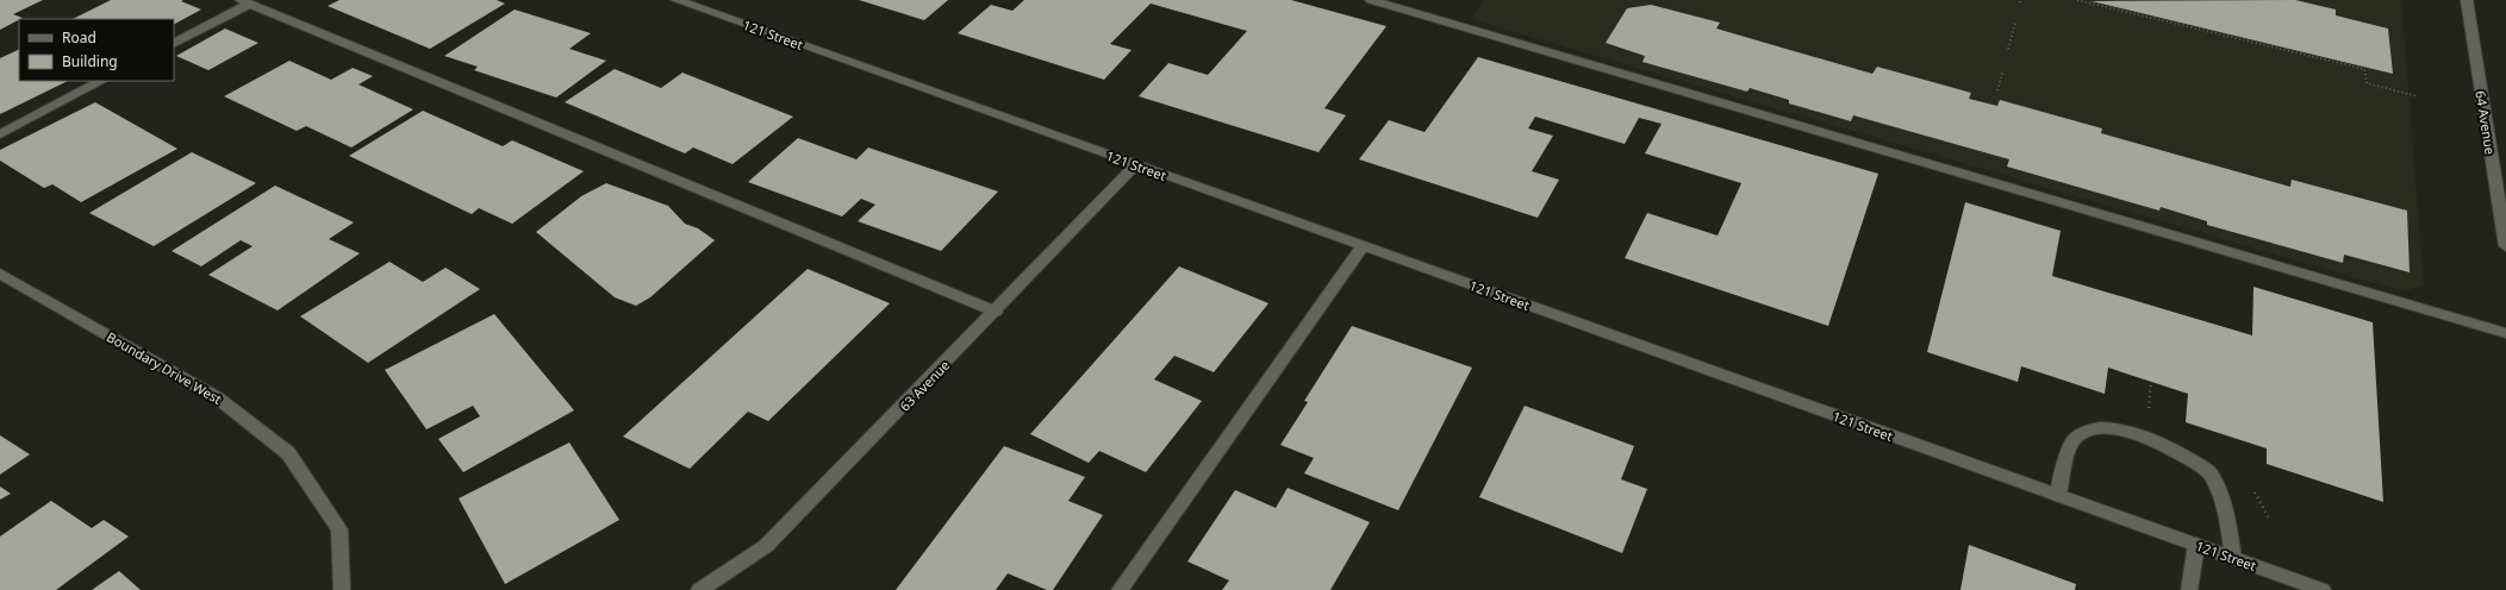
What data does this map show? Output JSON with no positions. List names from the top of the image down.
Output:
{
  "streets": {
    "street": [
      "121 Street",
      "64 Avenue",
      "Boundary Drive West",
      "63 Avenue"
    ]
  },
  "crossings": [
    ["121 Street", "63 Avenue"]
  ],
  "legend": ["Road", "Building"]
}
